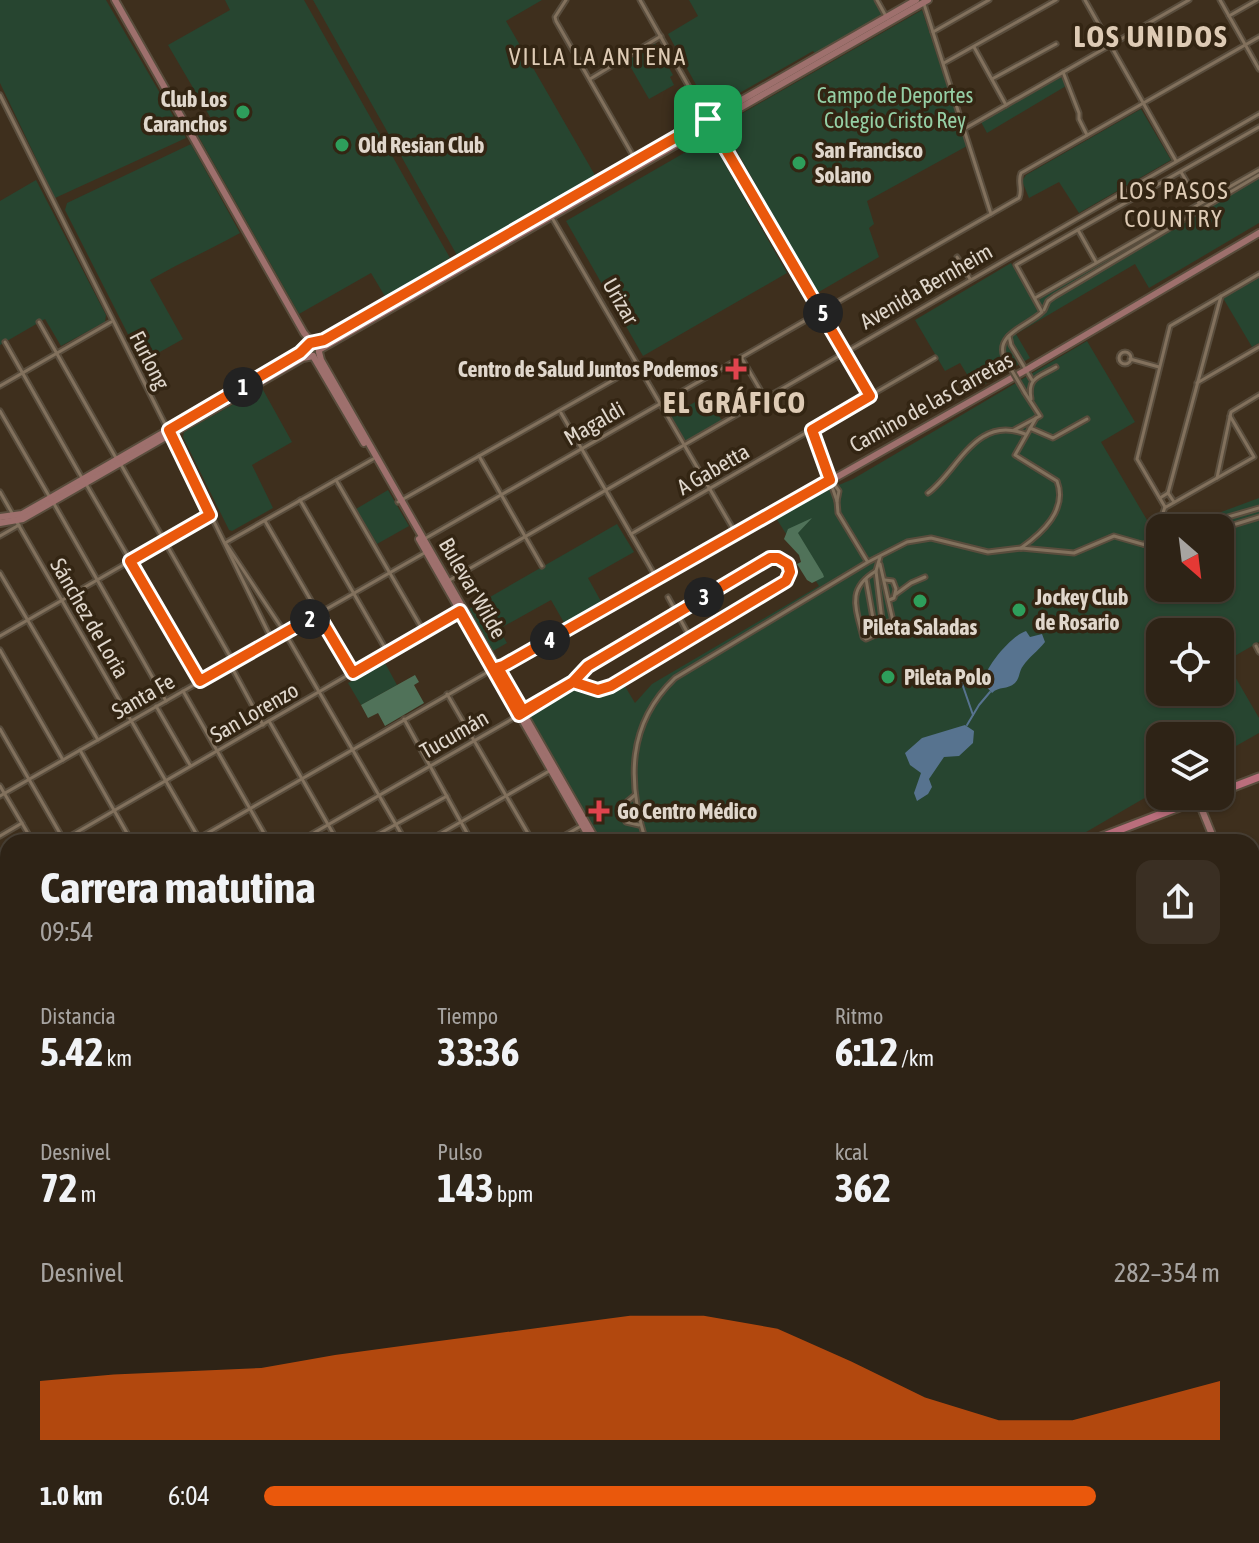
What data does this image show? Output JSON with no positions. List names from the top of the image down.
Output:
{
  "streets": {
    "main road": ["Camino de las Carretas", "Bulevar Wilde"],
    "street": [
      "Avenida Bernheim",
      "Urizar",
      "Furlong",
      "Magaldi",
      "A Gabetta",
      "Sánchez de Loria",
      "Santa Fe",
      "San Lorenzo",
      "Tucumán"
    ]
  },
  "crossings": [
    ["Avenida Bernheim", "Urizar"],
    ["Avenida Bernheim", "Bulevar Wilde"],
    ["Urizar", "Camino de las Carretas"],
    ["Urizar", "Magaldi"],
    ["Urizar", "A Gabetta"],
    ["Furlong", "Santa Fe"],
    ["Camino de las Carretas", "Bulevar Wilde"],
    ["Magaldi", "Bulevar Wilde"],
    ["Bulevar Wilde", "Santa Fe"],
    ["Bulevar Wilde", "San Lorenzo"],
    ["Bulevar Wilde", "Tucumán"],
    ["Sánchez de Loria", "Santa Fe"],
    ["Sánchez de Loria", "San Lorenzo"]
  ],
  "districts": [
    "LOS UNIDOS",
    "VILLA LA ANTENA",
    "LOS PASOS COUNTRY",
    "EL GRÁFICO"
  ],
  "parks": ["Campo de Deportes Colegio Cristo Rey"],
  "places": {
    "other": [
      "Club Los Caranchos",
      "Old Resian Club",
      "San Francisco Solano",
      "Pileta Saladas",
      "Jockey Club de Rosario",
      "Pileta Polo"
    ],
    "health": ["Centro de Salud Juntos Podemos", "Go Centro Médico"]
  },
  "north": "bottom right",
  "page": {
    "pins": [
      "5",
      "1",
      "3",
      "2",
      "4"
    ],
    "heading": ["Carrera matutina", "09:54"],
    "stats": [
      ["Distancia", "5.42 km"],
      ["Tiempo", "33:36"],
      ["Ritmo", "6:12 /km"],
      ["Desnivel", "72 m"],
      ["Pulso", "143 bpm"],
      ["kcal", "362"]
    ],
    "chart": ["Desnivel", "282–354 m"],
    "list": [
      {
        "name": "1.0 km",
        "note": "6:04"
      }
    ]
  }
}
